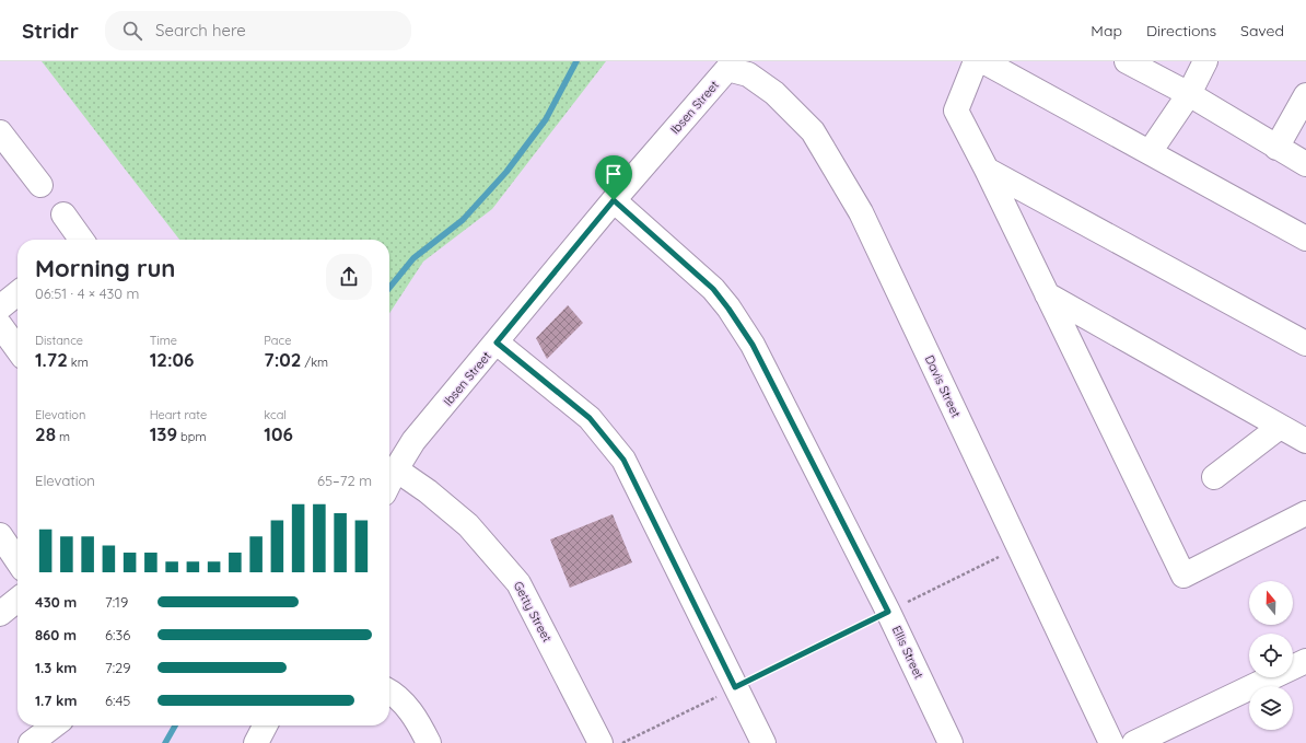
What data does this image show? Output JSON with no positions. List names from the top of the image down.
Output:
{
  "streets": {
    "street": [
      "Ibsen Street",
      "Davis Street",
      "Getty Street",
      "Ellis Street"
    ]
  },
  "crossings": [
    ["Ibsen Street", "Davis Street"],
    ["Ibsen Street", "Getty Street"],
    ["Ibsen Street", "Ellis Street"]
  ],
  "north": "top",
  "page": {
    "header": "Stridr",
    "search": "Search here",
    "nav": ["Map", "Directions", "Saved"],
    "heading": ["Morning run", "06:51 · 4 × 430 m"],
    "stats": [
      ["Distance", "1.72 km"],
      ["Time", "12:06"],
      ["Pace", "7:02 /km"],
      ["Elevation", "28 m"],
      ["Heart rate", "139 bpm"],
      ["kcal", "106"]
    ],
    "chart": ["Elevation", "65–72 m"],
    "list": [
      {
        "name": "430 m",
        "note": "7:19"
      },
      {
        "name": "860 m",
        "note": "6:36"
      },
      {
        "name": "1.3 km",
        "note": "7:29"
      },
      {
        "name": "1.7 km",
        "note": "6:45"
      }
    ]
  }
}
